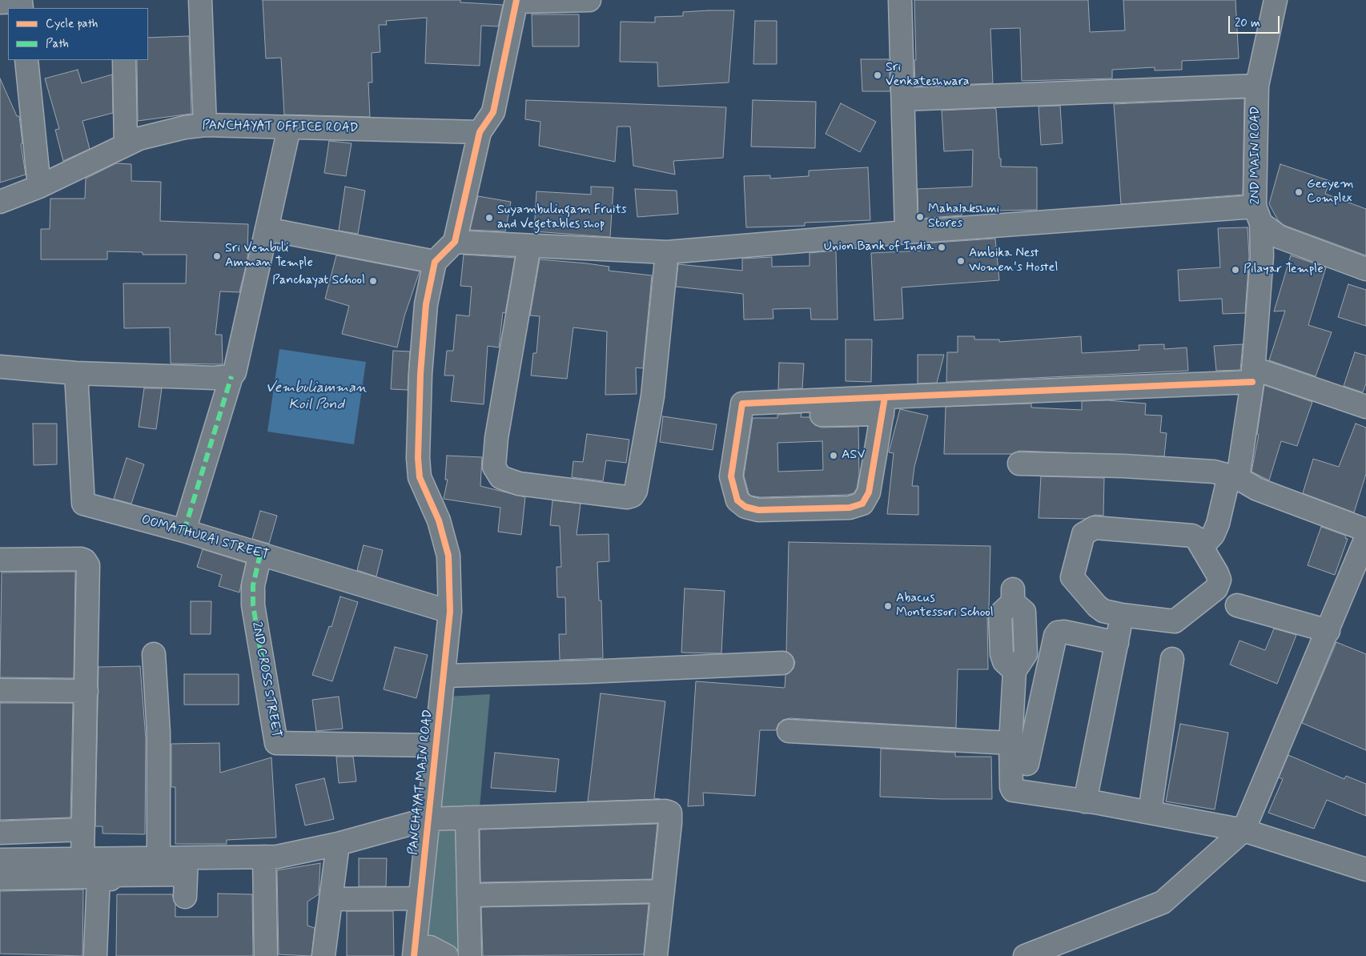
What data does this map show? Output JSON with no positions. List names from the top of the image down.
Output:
{
  "streets": {
    "street": [
      "PANCHAYAT OFFICE ROAD",
      "2ND MAIN ROAD",
      "OOMATHURAI STREET",
      "2ND CROSS STREET",
      "PANCHAYAT MAIN ROAD"
    ]
  },
  "crossings": [
    ["OOMATHURAI STREET", "2ND CROSS STREET"],
    ["OOMATHURAI STREET", "PANCHAYAT MAIN ROAD"],
    ["2ND CROSS STREET", "PANCHAYAT MAIN ROAD"]
  ],
  "water": ["Vembuliamman Koil Pond"],
  "places": [
    "Sri Venkateshwara",
    "Geeyem Complex",
    "Mahalakshmi Stores",
    "Suyambulingam Fruits and Vegetables shop",
    "Union Bank of India",
    "Sri Vembuli Amman Temple",
    "Ambika Nest Women's Hostel",
    "Pilayar Temple",
    "Panchayat School",
    "ASV",
    "Abacus Montessori School"
  ],
  "legend": ["Cycle path", "Path"],
  "scale_bar": "20 m"
}
